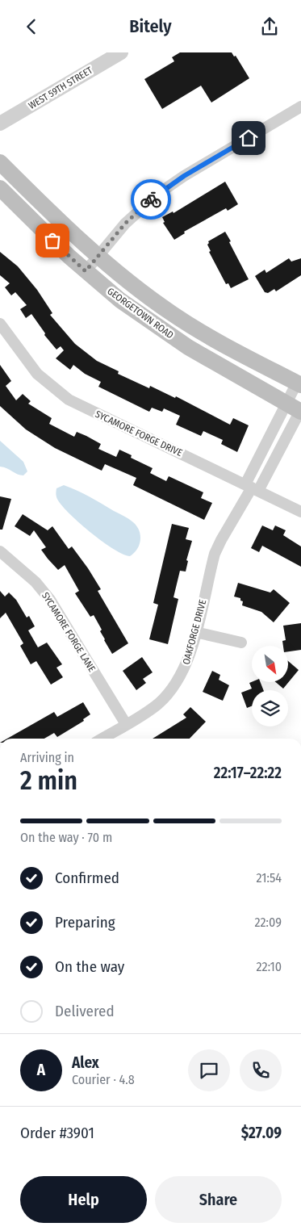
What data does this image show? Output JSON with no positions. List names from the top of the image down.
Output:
{
  "streets": {
    "main road": ["GEORGETOWN ROAD"],
    "street": [
      "WEST 59TH STREET",
      "SYCAMORE FORGE DRIVE",
      "SYCAMORE FORGE LANE",
      "OAKFORGE DRIVE"
    ]
  },
  "crossings": [
    ["GEORGETOWN ROAD", "OAKFORGE DRIVE"],
    ["SYCAMORE FORGE DRIVE", "OAKFORGE DRIVE"],
    ["SYCAMORE FORGE LANE", "OAKFORGE DRIVE"]
  ],
  "north": "bottom right",
  "page": {
    "header": "Bitely",
    "heading": ["2 min", "Arriving in", "22:17–22:22"],
    "panel": [
      "Alex",
      "Courier · 4.8",
      "Order #3901",
      "$27.09"
    ],
    "bar": "On the way · 70 m",
    "list": [
      ["Confirmed", "21:54"],
      ["Preparing", "22:09"],
      ["On the way", "22:10"],
      "Delivered"
    ],
    "round": "A",
    "buttons": ["Help", "Share"]
  }
}
